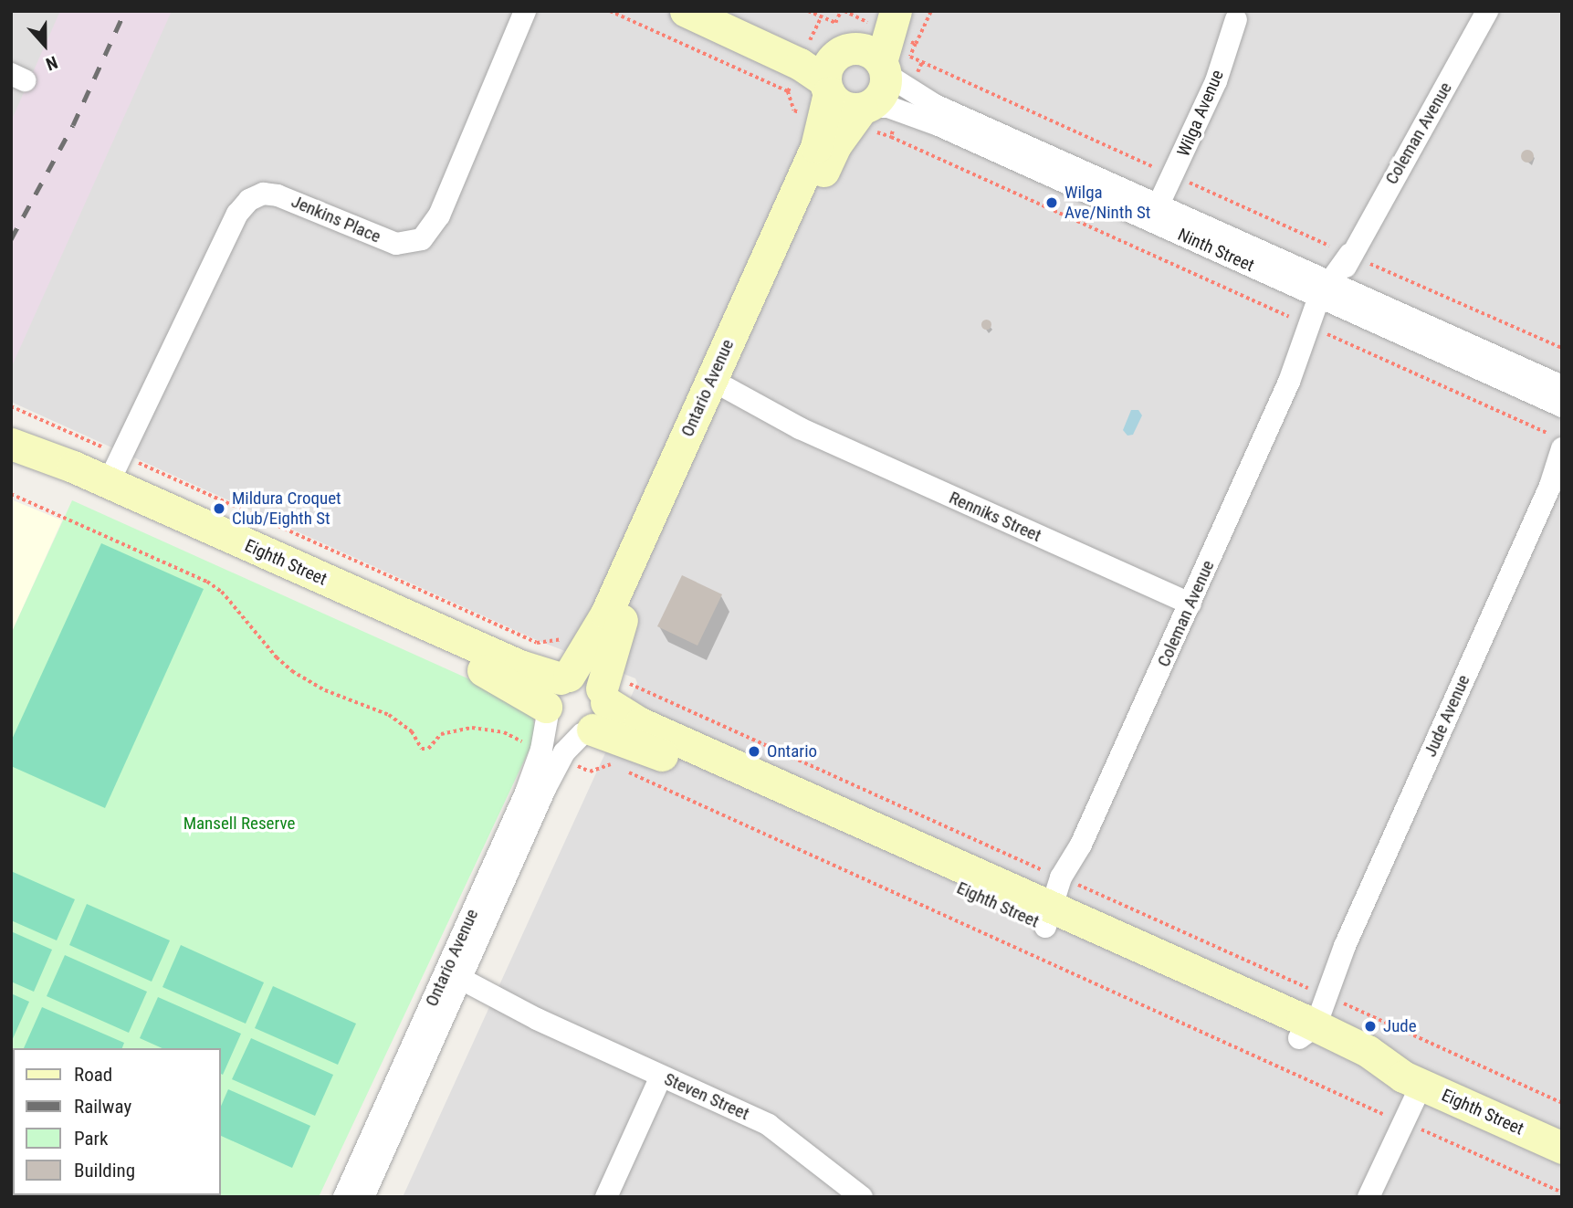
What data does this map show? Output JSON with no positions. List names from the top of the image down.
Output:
{
  "streets": {
    "street": [
      "Wilga Avenue",
      "Coleman Avenue",
      "Jenkins Place",
      "Ninth Street",
      "Ontario Avenue",
      "Renniks Street",
      "Eighth Street",
      "Jude Avenue",
      "Steven Street"
    ]
  },
  "crossings": [
    ["Wilga Avenue", "Ninth Street"],
    ["Coleman Avenue", "Ninth Street"],
    ["Coleman Avenue", "Renniks Street"],
    ["Coleman Avenue", "Eighth Street"],
    ["Jenkins Place", "Eighth Street"],
    ["Ninth Street", "Ontario Avenue"],
    ["Ontario Avenue", "Renniks Street"],
    ["Ontario Avenue", "Eighth Street"],
    ["Ontario Avenue", "Steven Street"],
    ["Eighth Street", "Jude Avenue"]
  ],
  "parks": ["Mansell Reserve"],
  "places": [
    "Wilga Ave/Ninth St",
    "Mildura Croquet Club/Eighth St",
    "Ontario",
    "Jude"
  ],
  "legend": [
    "Road",
    "Railway",
    "Park",
    "Building"
  ],
  "north": "bottom"
}
